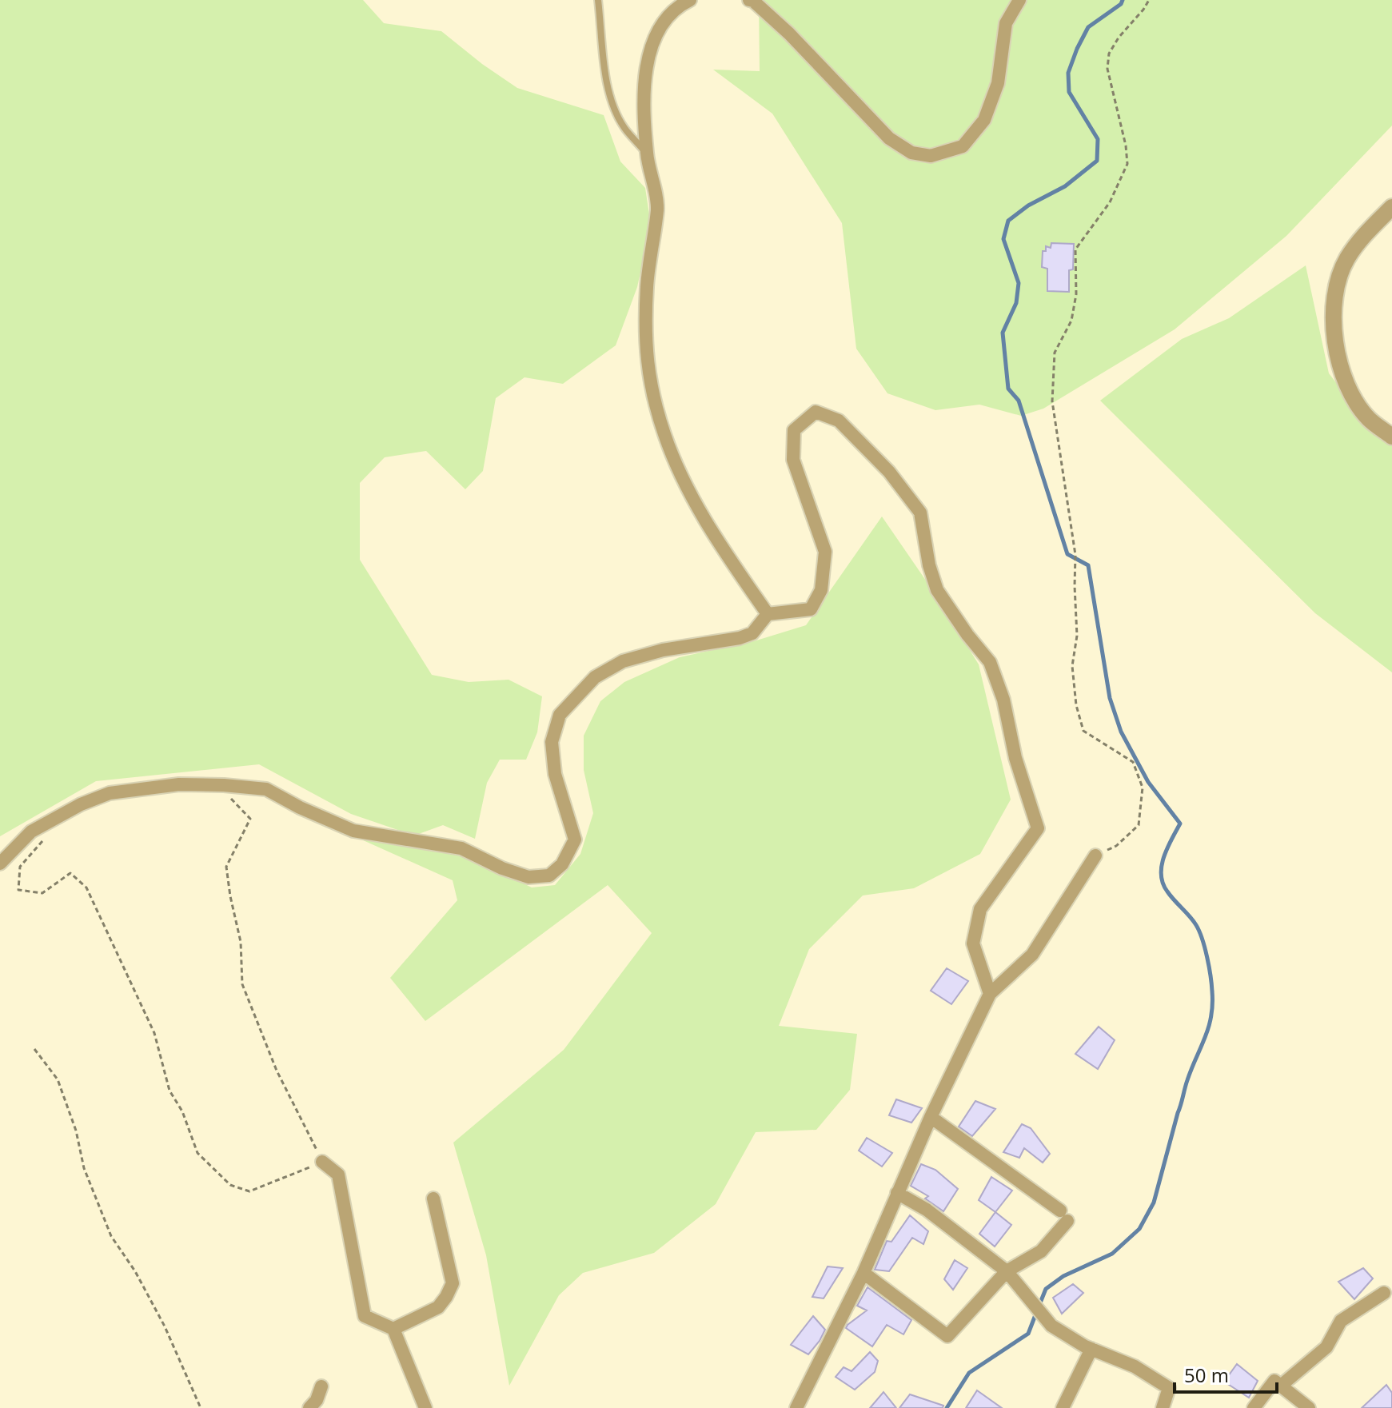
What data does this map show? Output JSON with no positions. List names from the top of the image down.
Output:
{
  "scale_bar": "50 m"
}
